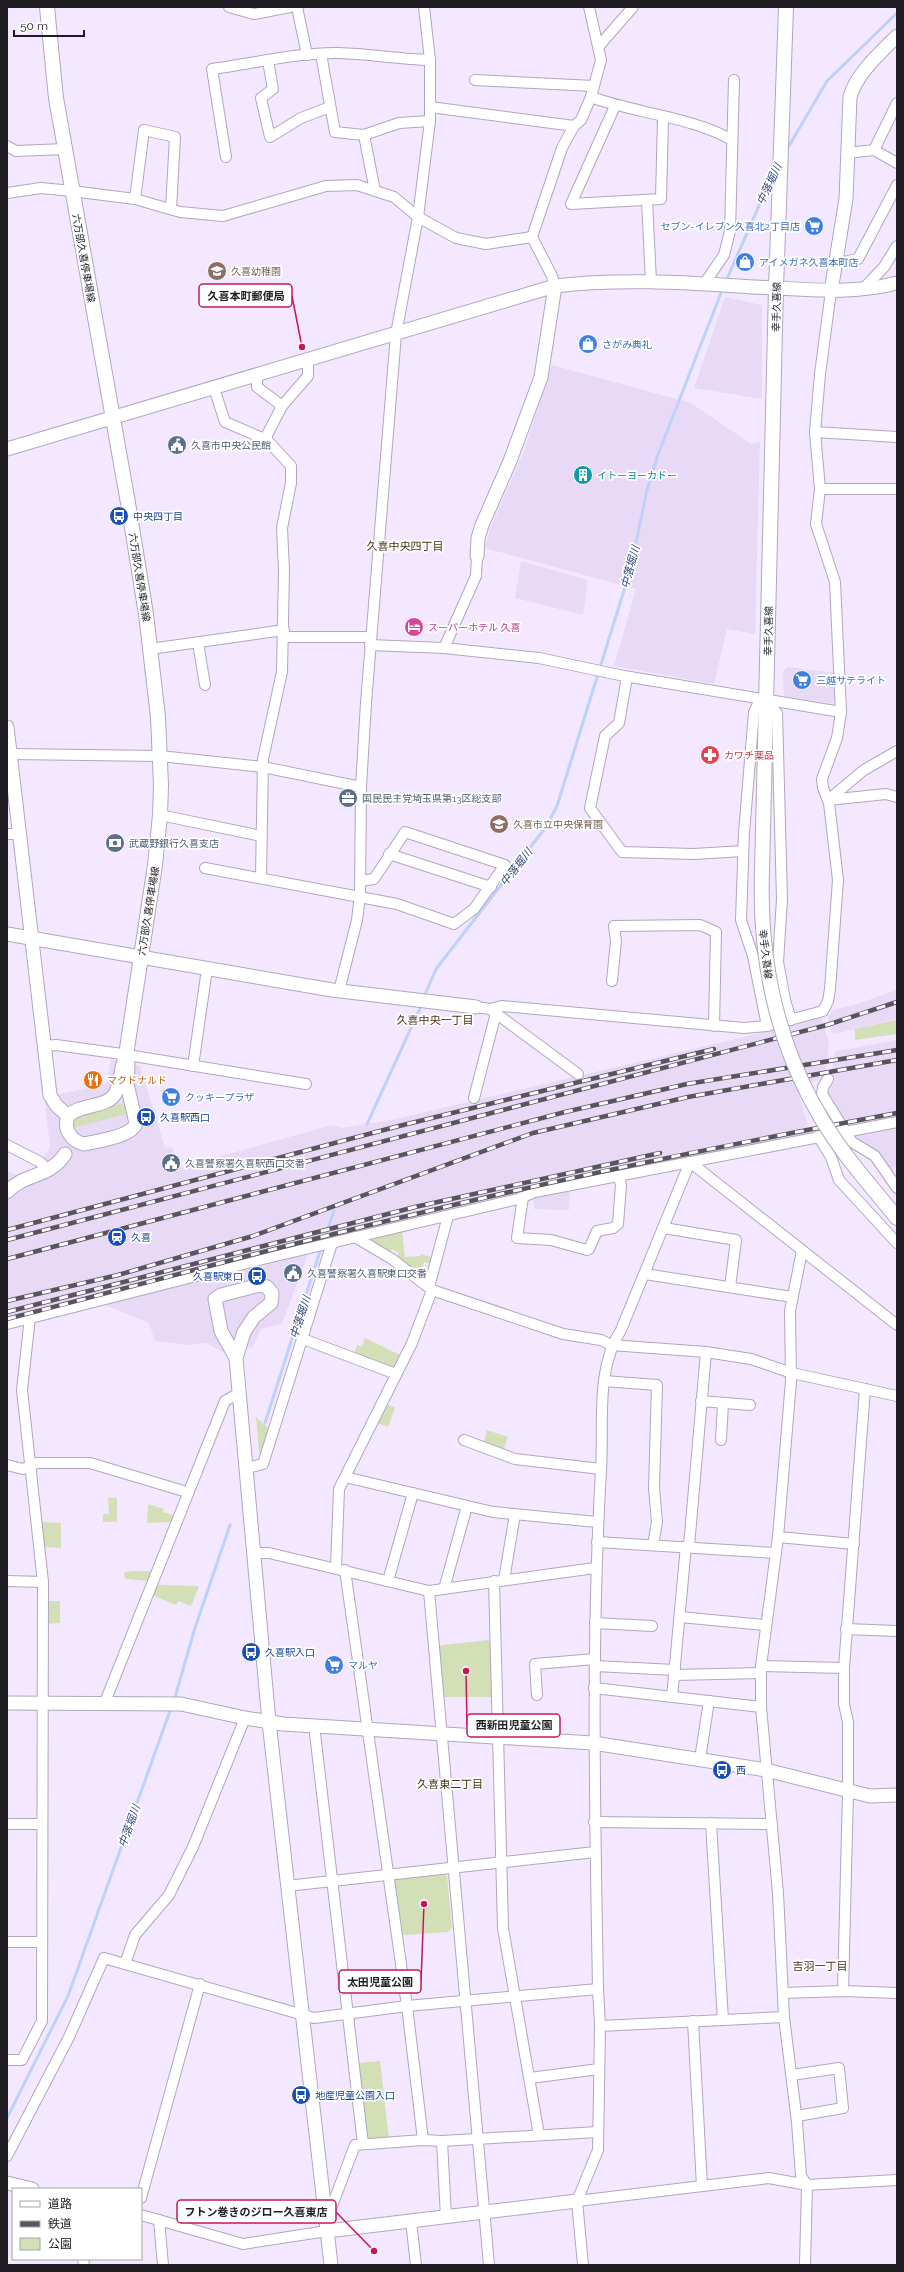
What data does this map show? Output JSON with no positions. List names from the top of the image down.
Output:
{
  "streets": {
    "main road": ["六万部久喜停車場線", "幸手久喜線"]
  },
  "districts": [
    "久喜中央四丁目",
    "久喜中央一丁目",
    "久喜東二丁目",
    "吉羽一丁目"
  ],
  "water": ["中落堀川"],
  "places": {
    "supermarket": [
      "セブン-イレブン久喜北2丁目店",
      "三越サテライト",
      "クッキープラザ",
      "マルヤ"
    ],
    "shop": ["アイメガネ久喜本町店", "さがみ典礼"],
    "school or university": ["久喜幼稚園", "久喜市立中央保育園"],
    "other": [
      "久喜本町郵便局",
      "西新田児童公園",
      "太田児童公園",
      "フトン巻きのジロー久喜東店"
    ],
    "public building": ["久喜市中央公民館", "久喜警察署久喜駅西口交番", "久喜警察署久喜駅東口交番"],
    "building": ["イトーヨーカドー"],
    "bus stop": [
      "中央四丁目",
      "久喜駅西口",
      "久喜駅東口",
      "久喜駅入口",
      "西",
      "地産児童公園入口"
    ],
    "hotel": ["スーパーホテル 久喜"],
    "pharmacy": ["カワチ薬品"],
    "office": ["国民民主党埼玉県第13区総支部"],
    "bank": ["武蔵野銀行久喜支店"],
    "restaurant": ["マクドナルド"],
    "station": ["久喜"]
  },
  "legend": ["道路", "鉄道", "公園"],
  "scale_bar": "50 m"
}
